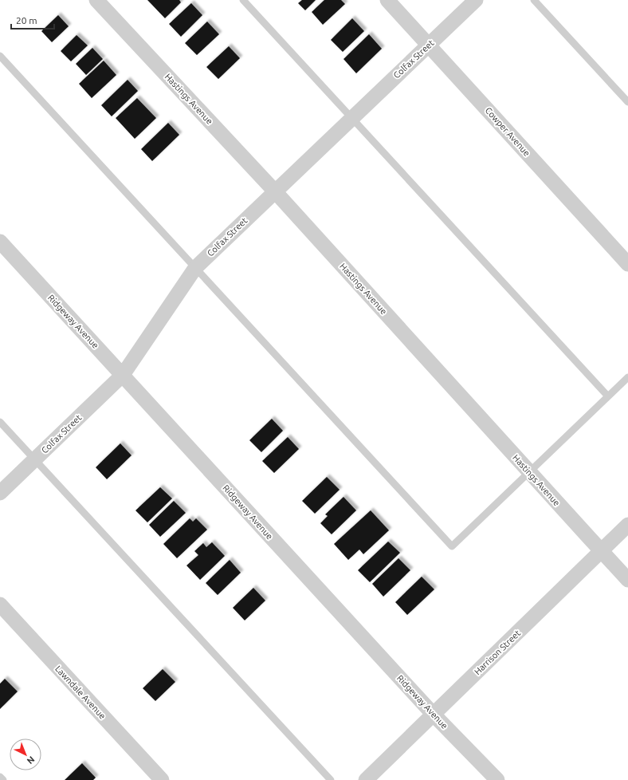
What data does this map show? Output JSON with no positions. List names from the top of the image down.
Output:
{
  "streets": {
    "street": [
      "Colfax Street",
      "Hastings Avenue",
      "Cowper Avenue",
      "Ridgeway Avenue",
      "Harrison Street",
      "Lawndale Avenue"
    ]
  },
  "crossings": [
    ["Colfax Street", "Hastings Avenue"],
    ["Colfax Street", "Cowper Avenue"],
    ["Colfax Street", "Ridgeway Avenue"],
    ["Hastings Avenue", "Harrison Street"],
    ["Ridgeway Avenue", "Harrison Street"]
  ],
  "scale_bar": "20 m",
  "north": "bottom right"
}
